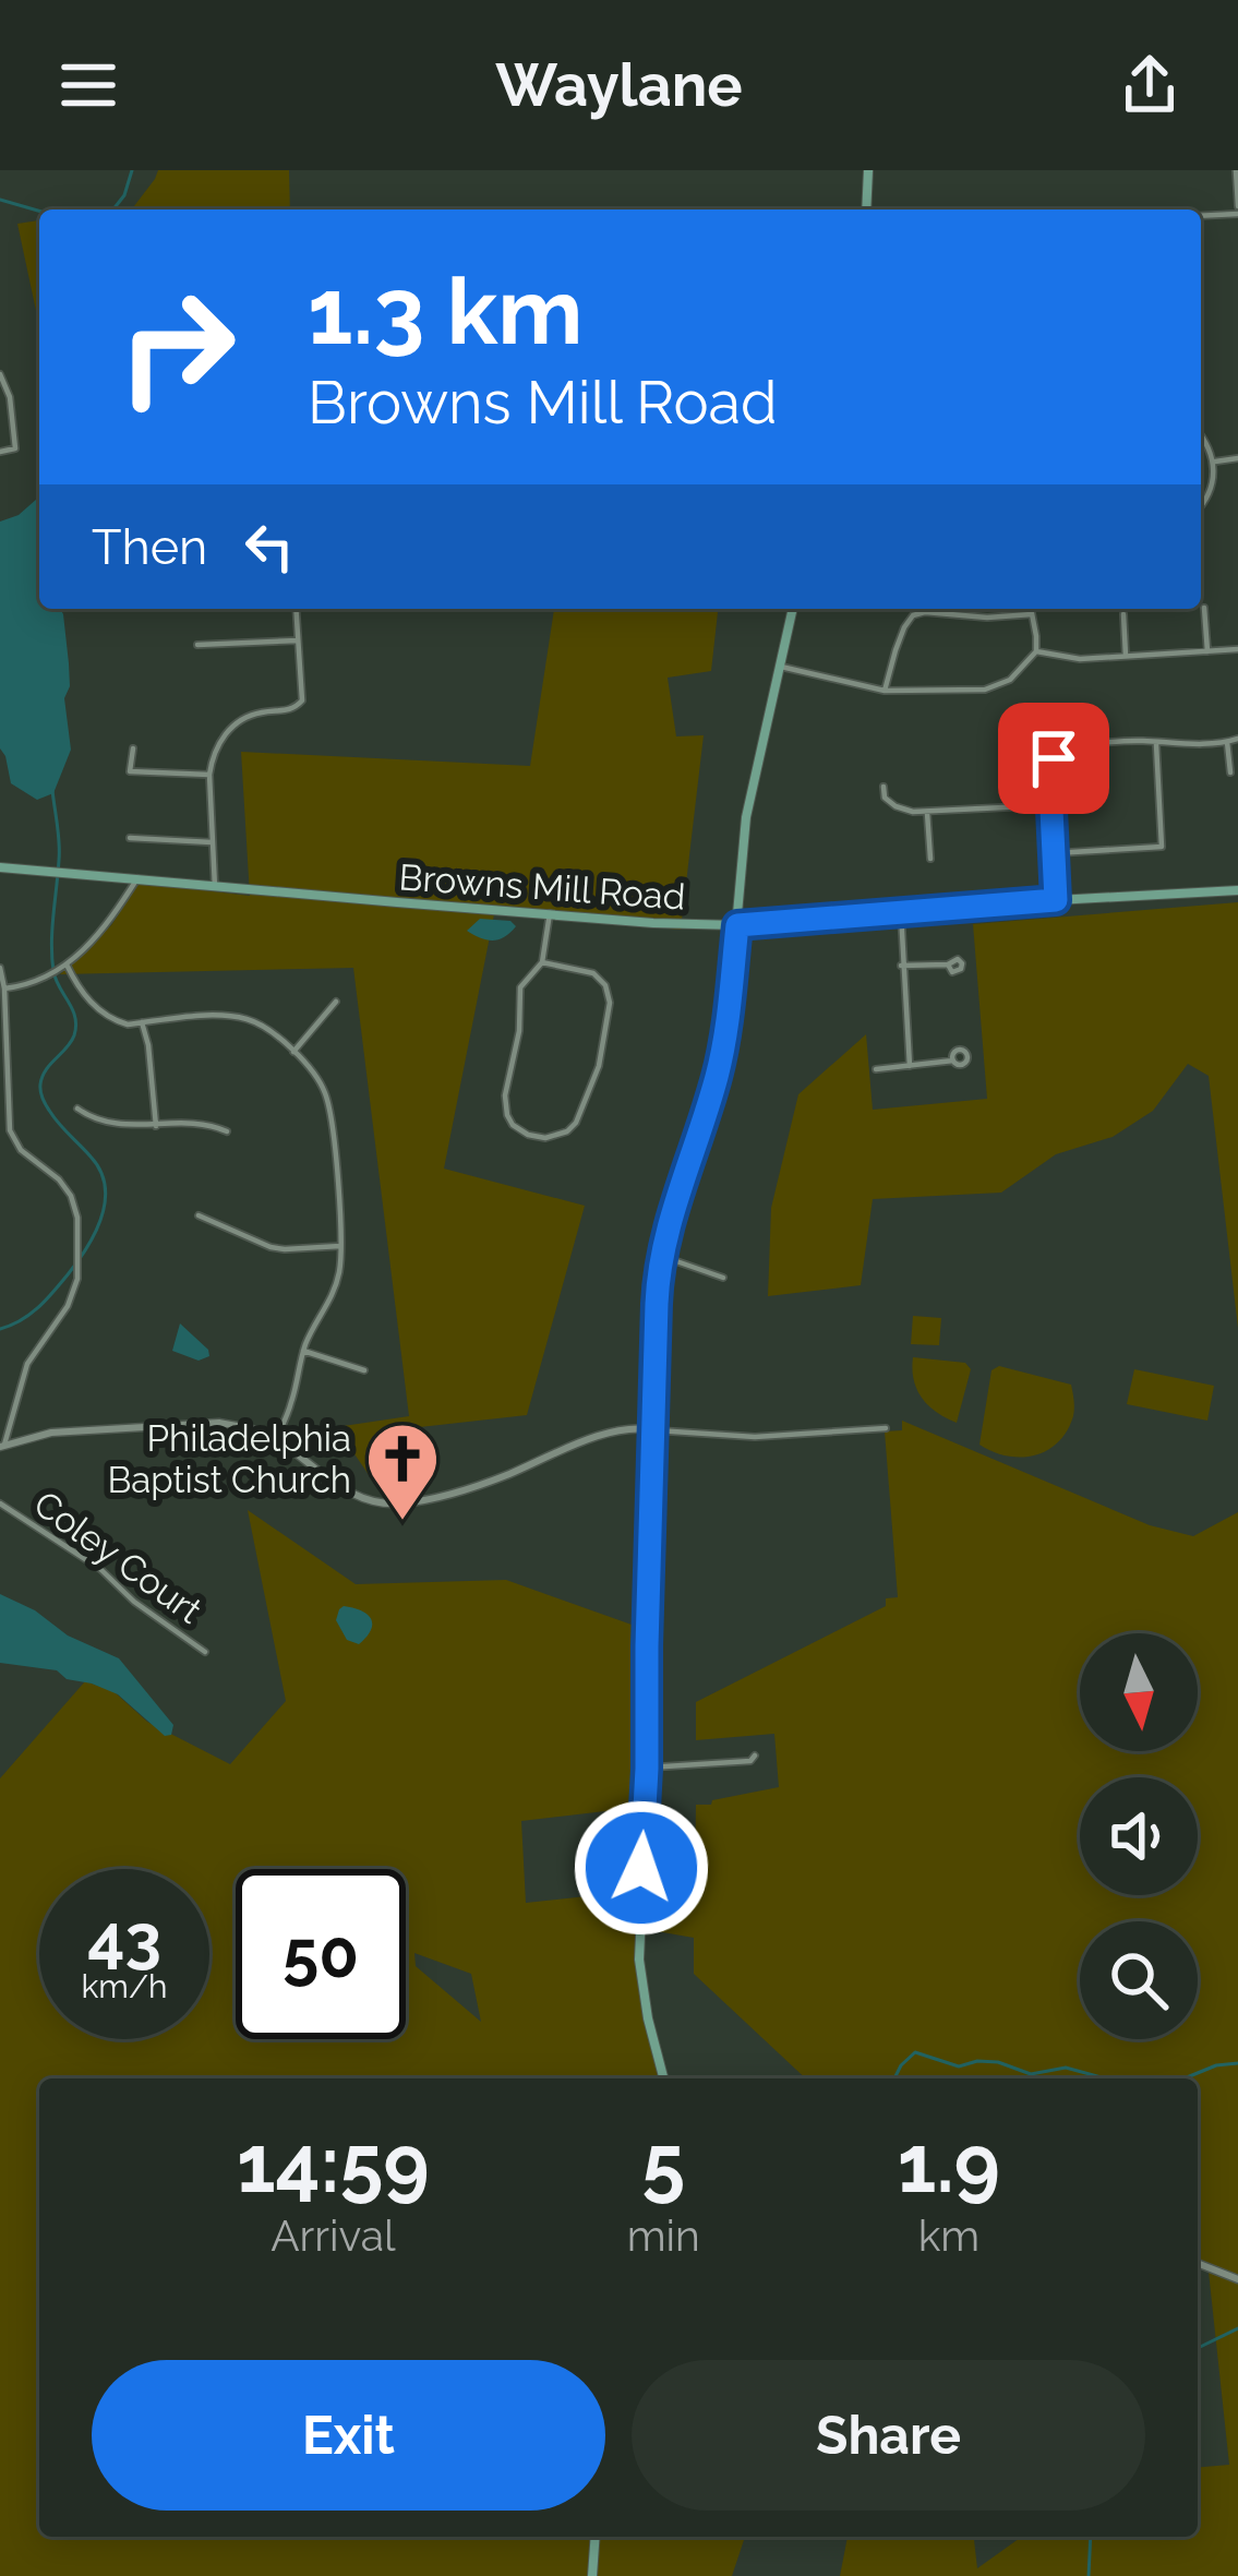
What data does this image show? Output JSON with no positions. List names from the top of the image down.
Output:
{
  "streets": {
    "main road": ["Browns Mill Road"],
    "street": ["Coley Court"]
  },
  "places": {
    "church": ["Philadelphia Baptist Church"]
  },
  "north": "bottom",
  "page": {
    "header": "Waylane",
    "turn": ["1.3 km", "Browns Mill Road"],
    "then": "Then",
    "speed": "43 km/h",
    "limit": "50",
    "eta": [
      "14:59",
      "Arrival",
      "5",
      "min",
      "1.9",
      "km"
    ],
    "buttons": ["Exit", "Share"]
  }
}
